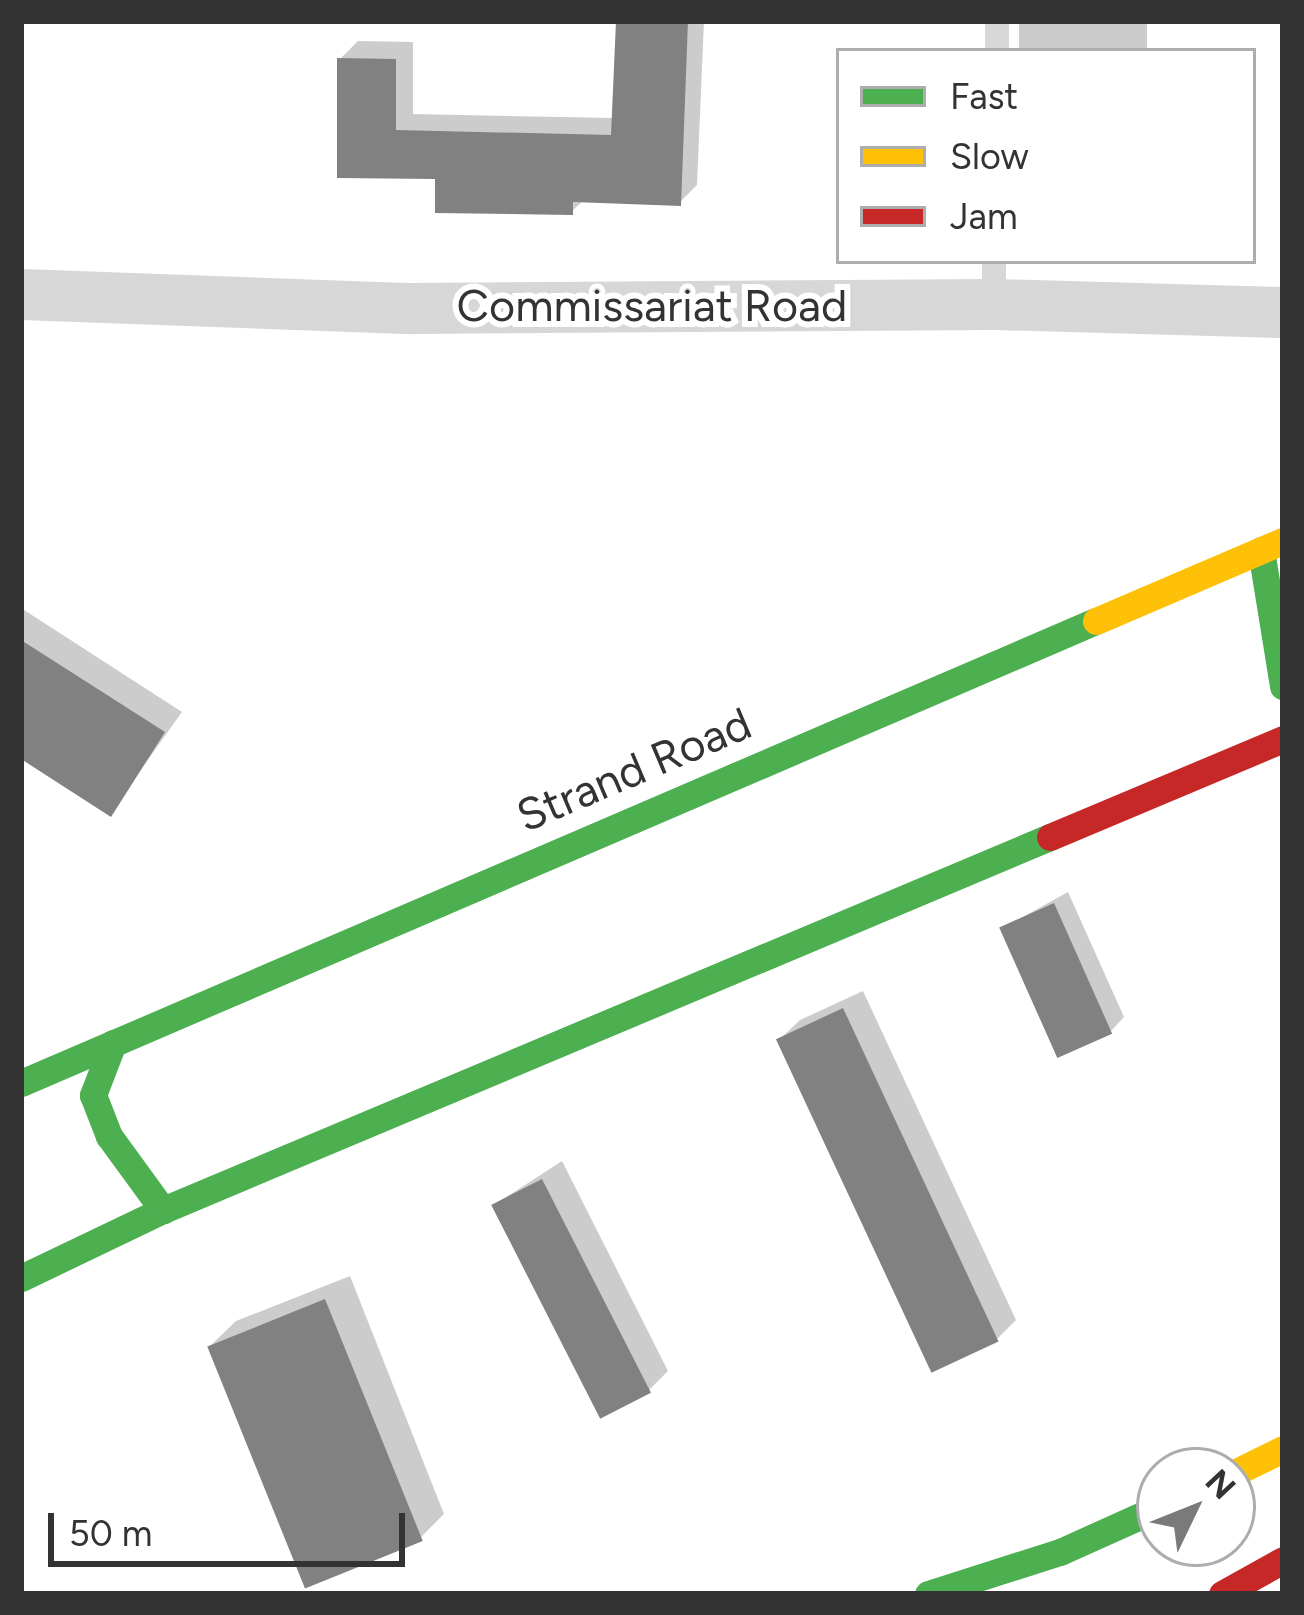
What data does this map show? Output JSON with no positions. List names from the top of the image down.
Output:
{
  "streets": {
    "main road": ["Strand Road"],
    "street": ["Commissariat Road"]
  },
  "legend": ["Fast", "Slow", "Jam"],
  "scale_bar": "50 m",
  "north": "top right"
}
